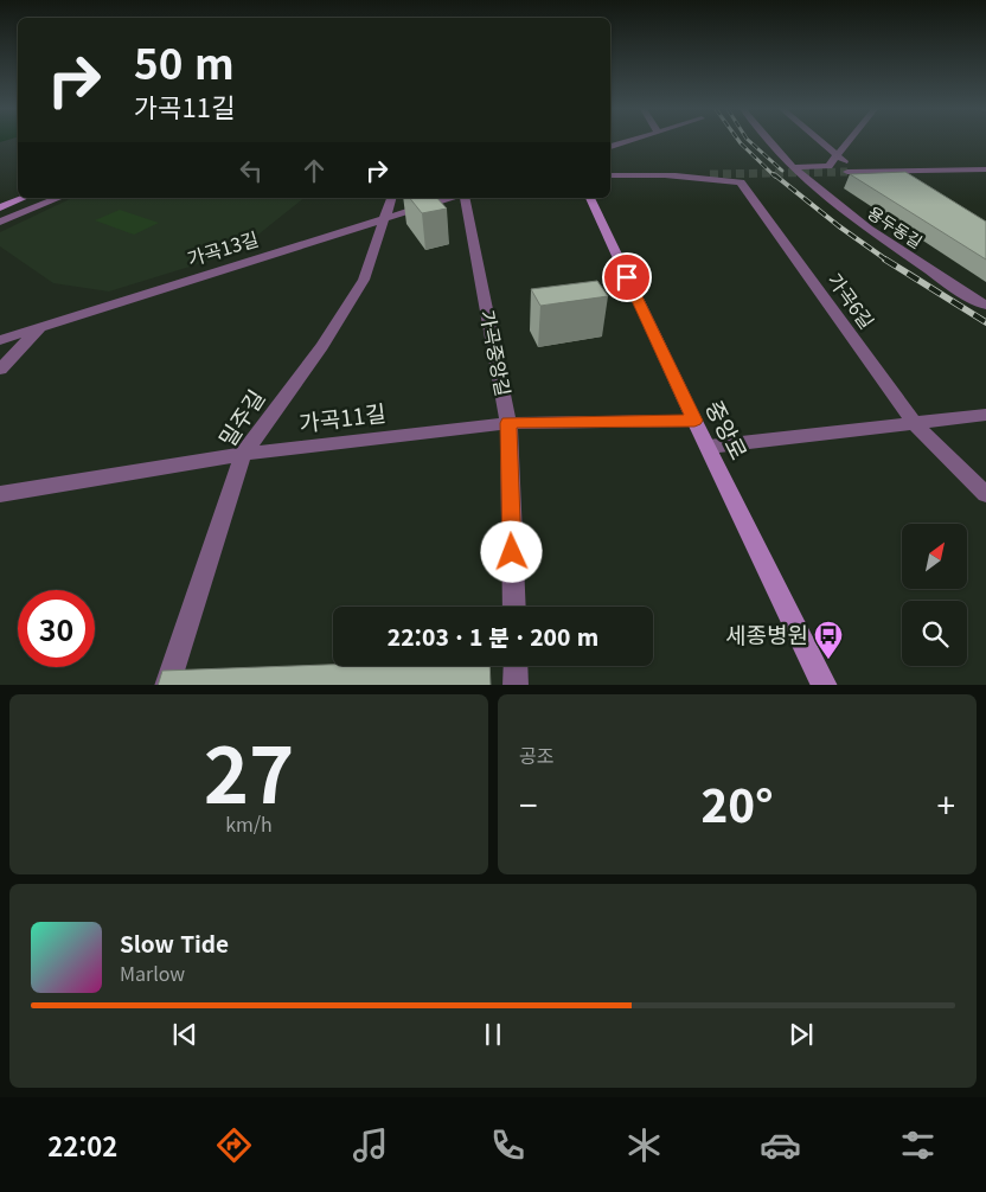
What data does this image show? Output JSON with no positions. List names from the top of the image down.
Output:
{
  "streets": {
    "main road": ["중앙로"],
    "street": [
      "용두동길",
      "가곡13길",
      "가곡6길",
      "가곡중앙길",
      "밀주길",
      "가곡11길"
    ]
  },
  "crossings": [
    ["가곡13길", "밀주길"],
    ["가곡중앙길", "가곡11길"],
    ["밀주길", "가곡11길"],
    ["가곡11길", "중앙로"]
  ],
  "places": {
    "bus stop": ["세종병원"]
  },
  "north": "top right",
  "page": {
    "turn": ["50 m", "가곡11길"],
    "limit": "30",
    "trip": "22:03 · 1 분 · 200 m",
    "tile": [
      ["27", "km/h"],
      "공조"
    ],
    "heat": ["−", "20°", "+"],
    "song": ["Slow Tide", "Marlow"],
    "tabs": "22:02"
  }
}
